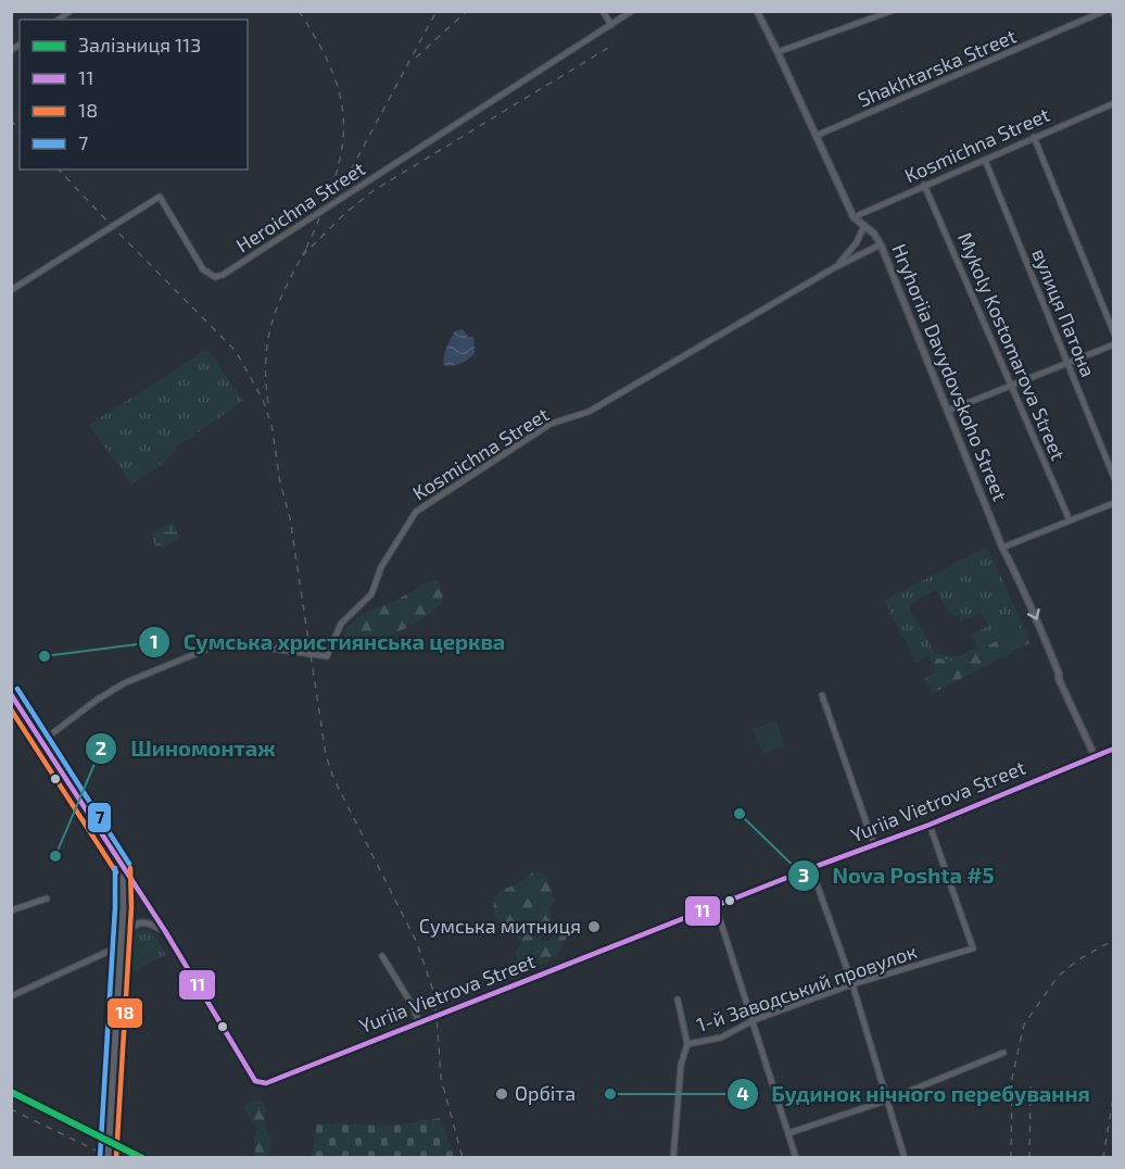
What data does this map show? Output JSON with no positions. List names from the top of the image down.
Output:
{
  "streets": {
    "street": [
      "Shakhtarska Street",
      "Kosmichna Street",
      "Heroichna Street",
      "вулиця Патона",
      "Mykoly Kostomarova Street",
      "Hryhoriia Davydovskoho Street",
      "Yuriia Vietrova Street",
      "1-й Заводський провулок"
    ]
  },
  "crossings": [
    ["Kosmichna Street", "вулиця Патона"],
    ["Kosmichna Street", "Mykoly Kostomarova Street"],
    ["Kosmichna Street", "Hryhoriia Davydovskoho Street"],
    ["Hryhoriia Davydovskoho Street", "Yuriia Vietrova Street"],
    ["Yuriia Vietrova Street", "1-й Заводський провулок"]
  ],
  "one_way": ["Hryhoriia Davydovskoho Street"],
  "places": [
    "Сумська християнська церква",
    "Nova Poshta #5",
    "Шиномонтаж",
    "Сумська митниця",
    "Орбіта",
    "Будинок нічного перебування"
  ],
  "lines": [
    "transit line 7",
    "transit line 11",
    "transit line 18",
    "rail line 113"
  ],
  "legend": [
    "Залізниця 113",
    "11",
    "18",
    "7"
  ]
}
